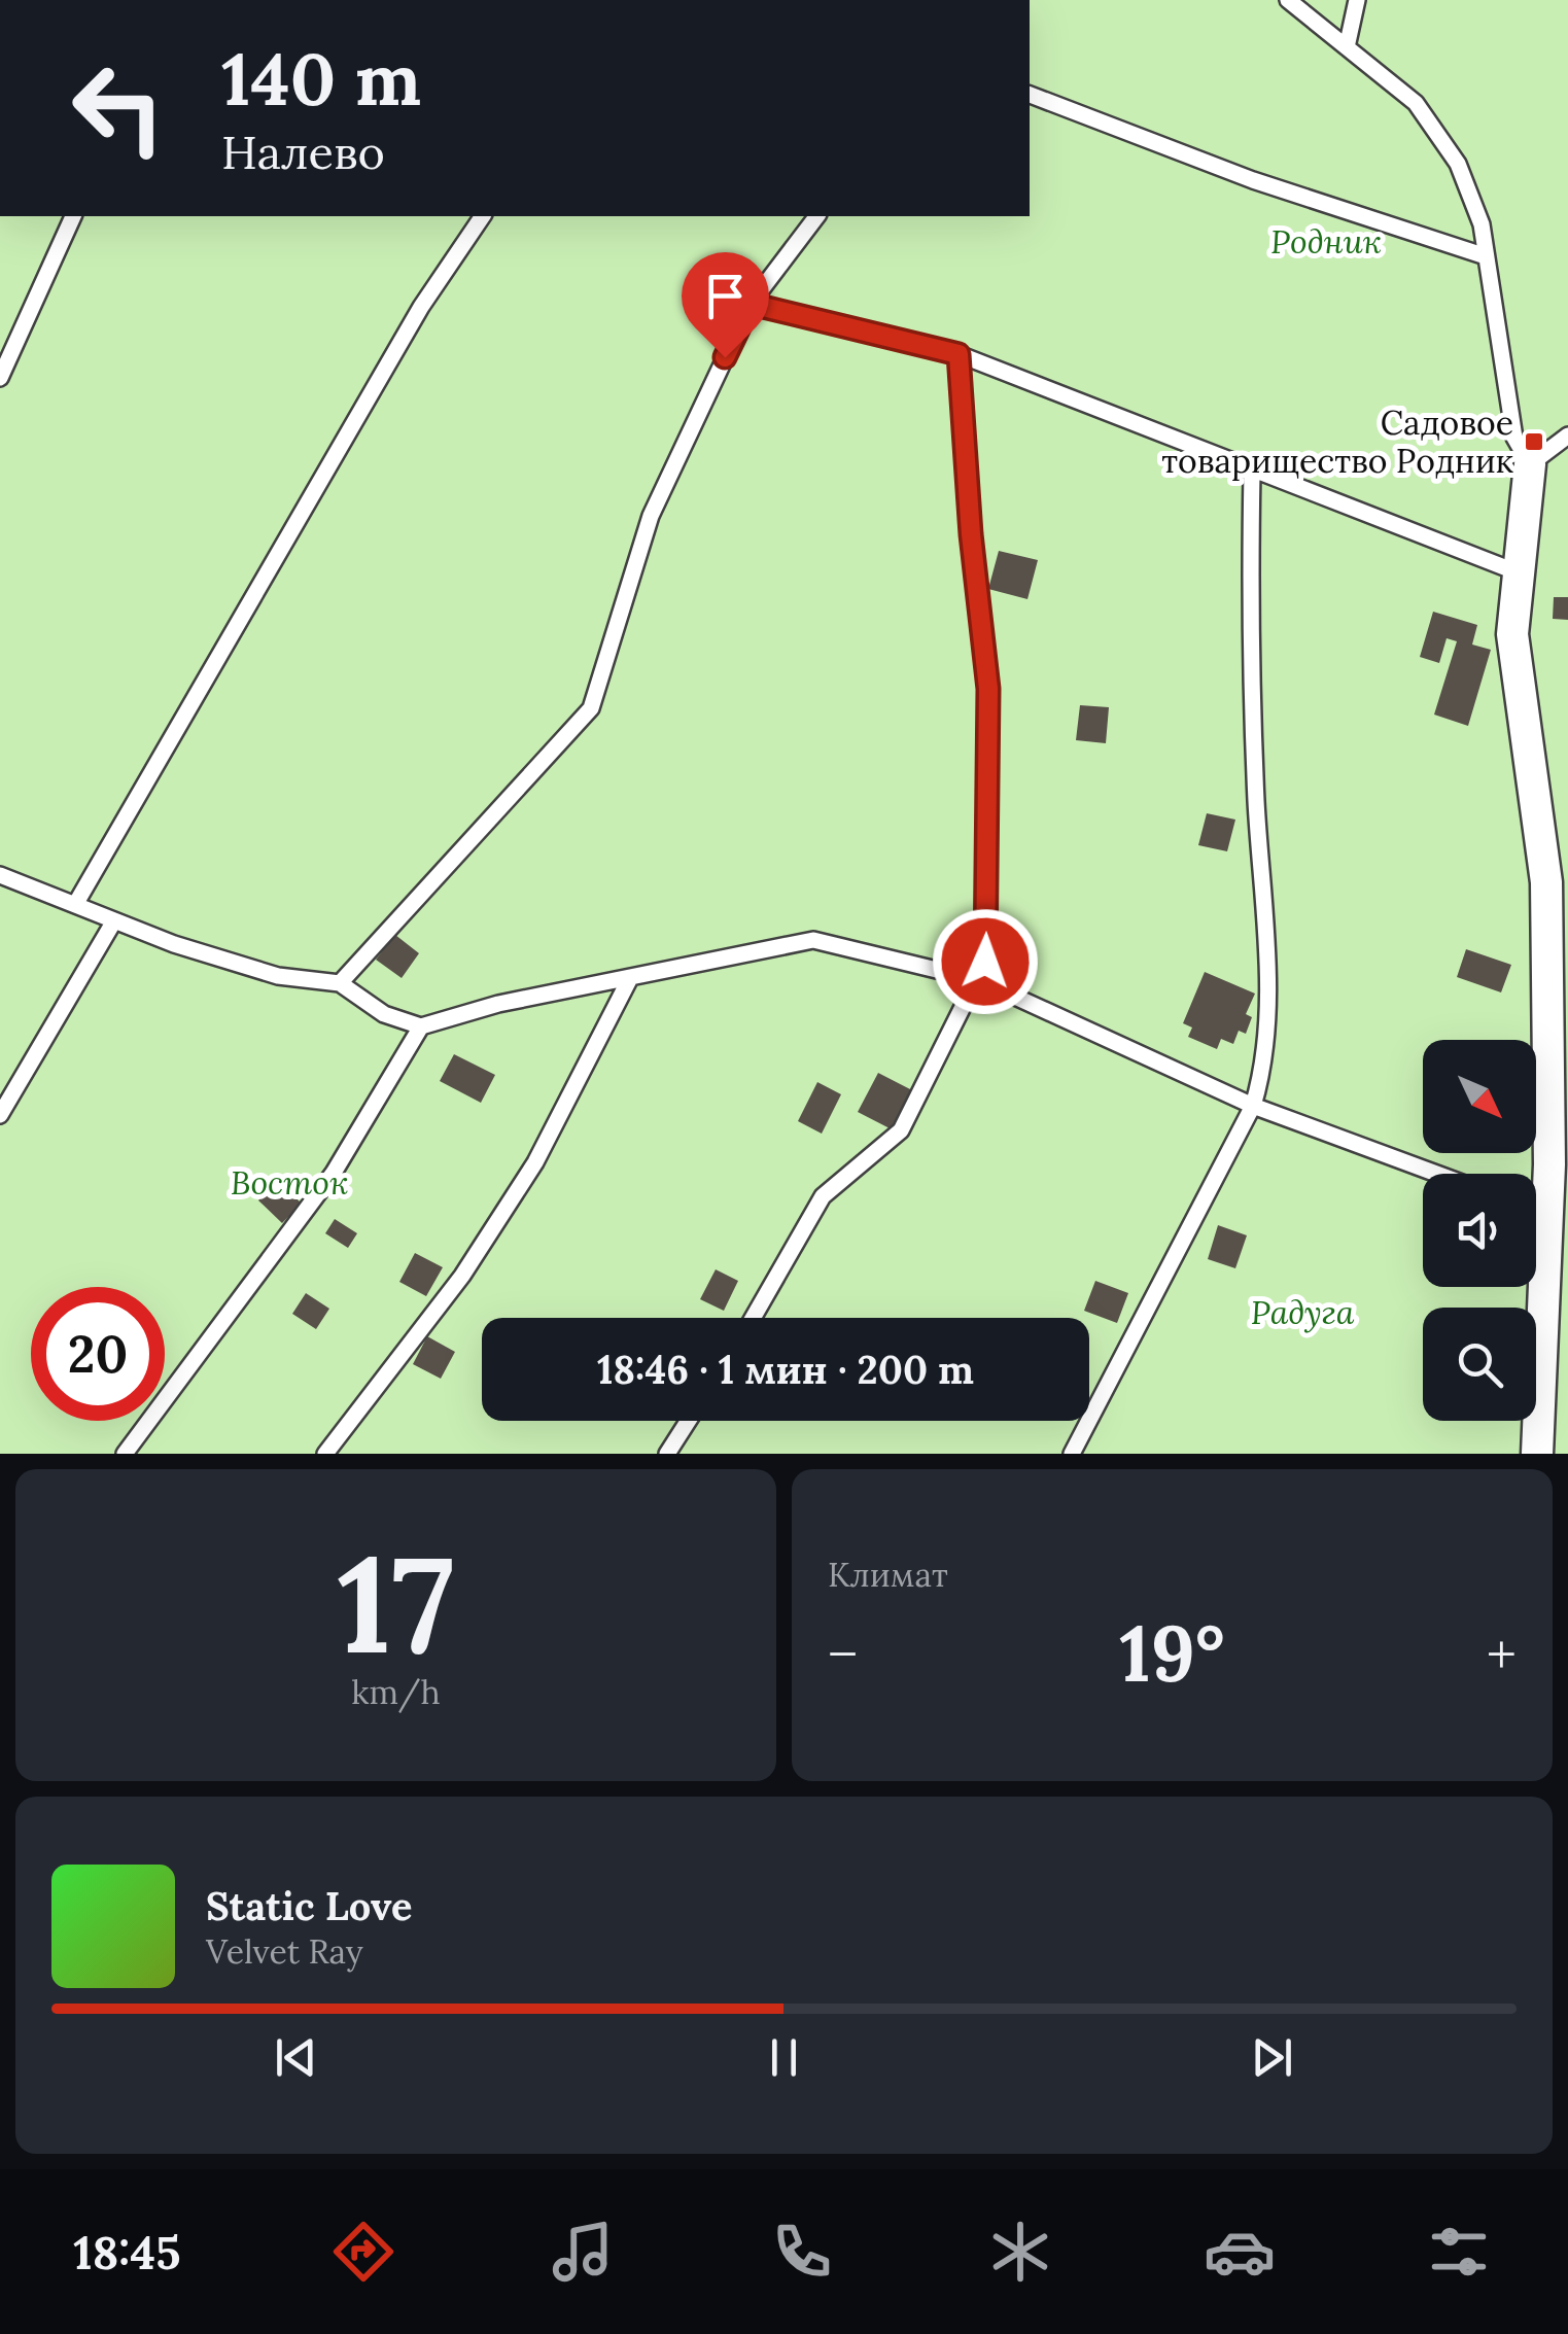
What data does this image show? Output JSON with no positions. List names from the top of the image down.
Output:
{
  "parks": ["Родник", "Восток", "Радуга"],
  "places": {
    "transit": ["Садовое товарищество Родник"]
  },
  "north": "bottom right",
  "page": {
    "turn": ["140 m", "Налево"],
    "limit": "20",
    "trip": "18:46 · 1 мин · 200 m",
    "tile": [
      ["17", "km/h"],
      "Климат"
    ],
    "heat": ["−", "19°", "+"],
    "song": ["Static Love", "Velvet Ray"],
    "tabs": "18:45"
  }
}
